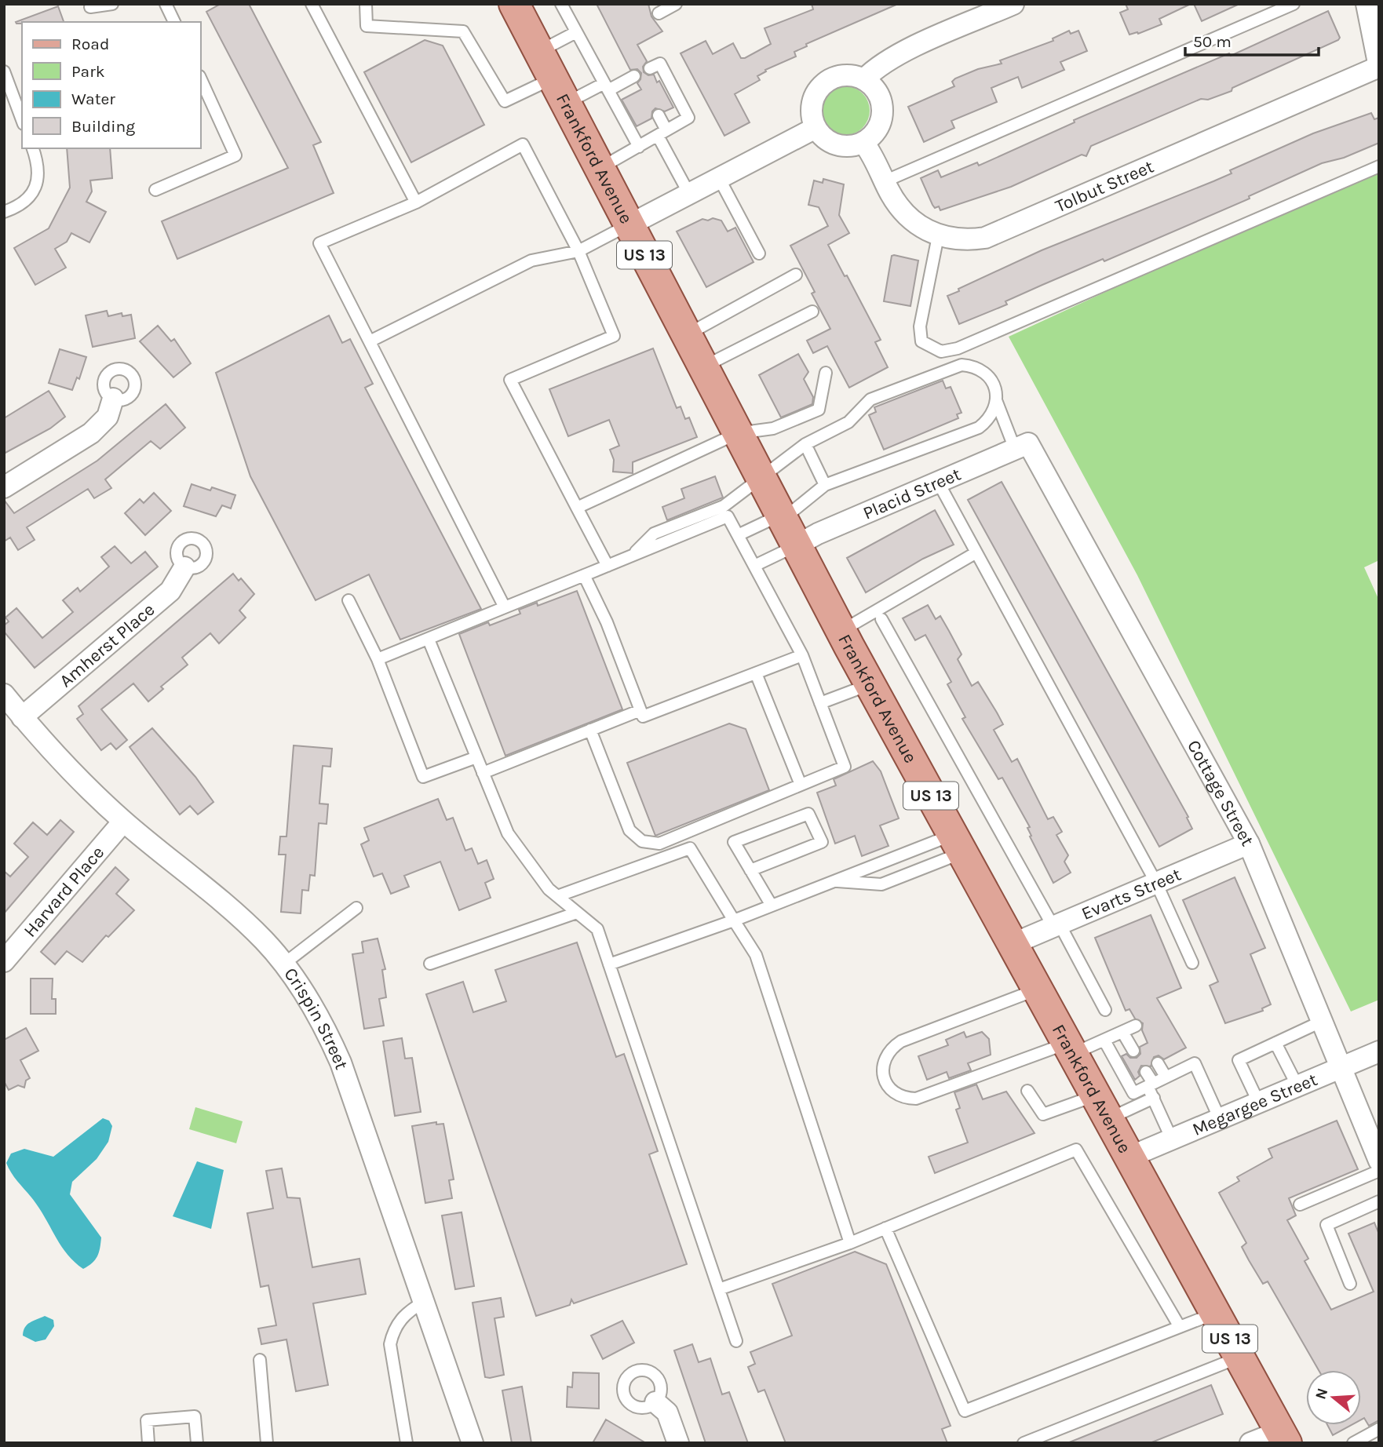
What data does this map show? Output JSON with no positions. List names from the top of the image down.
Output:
{
  "streets": {
    "main road": ["Frankford Avenue", "US 13"],
    "street": [
      "Tolbut Street",
      "Placid Street",
      "Amherst Place",
      "Cottage Street",
      "Harvard Place",
      "Evarts Street",
      "Crispin Street",
      "Megargee Street"
    ]
  },
  "crossings": [
    ["Frankford Avenue", "Placid Street"],
    ["Frankford Avenue", "Evarts Street"],
    ["Frankford Avenue", "Megargee Street"],
    ["Placid Street", "Cottage Street"],
    ["Amherst Place", "Crispin Street"],
    ["Cottage Street", "Evarts Street"],
    ["Cottage Street", "Megargee Street"],
    ["Harvard Place", "Crispin Street"]
  ],
  "legend": [
    "Road",
    "Park",
    "Water",
    "Building"
  ],
  "scale_bar": "50 m",
  "north": "left"
}
